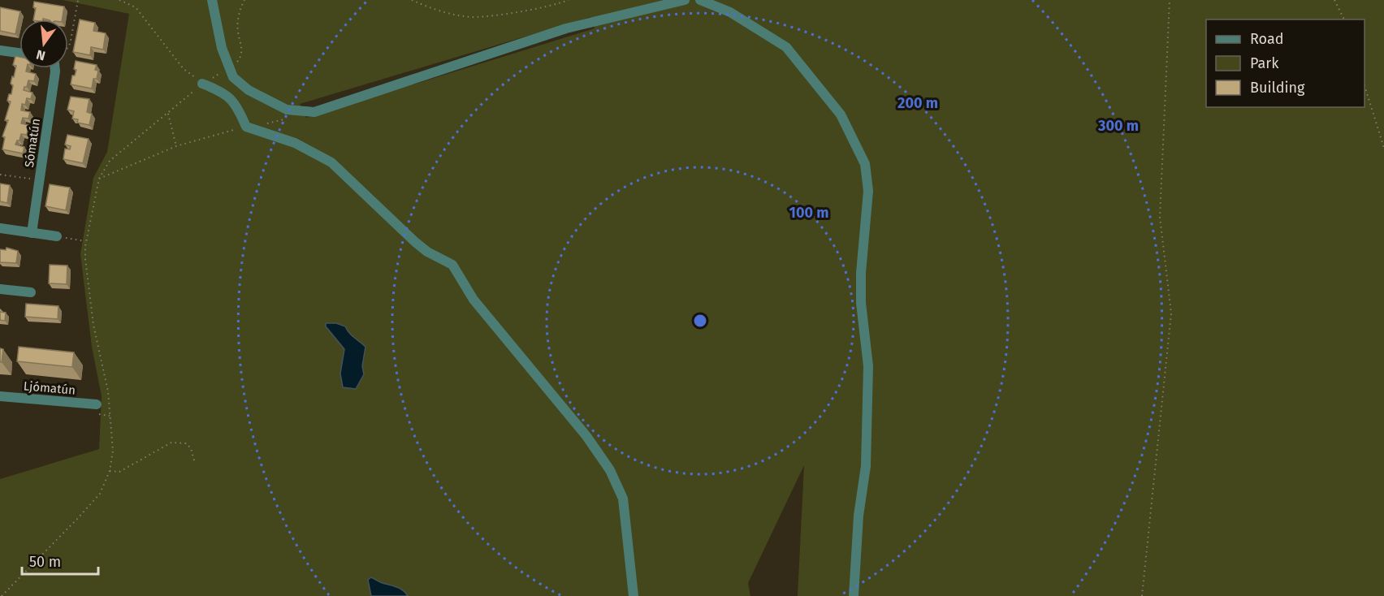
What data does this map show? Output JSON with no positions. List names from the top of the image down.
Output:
{
  "streets": {
    "street": ["Sómatún", "Ljómatún"]
  },
  "legend": ["Road", "Park", "Building"],
  "scale_bar": "50 m",
  "north": "bottom",
  "rings": ["200 m", "300 m", "100 m"]
}
